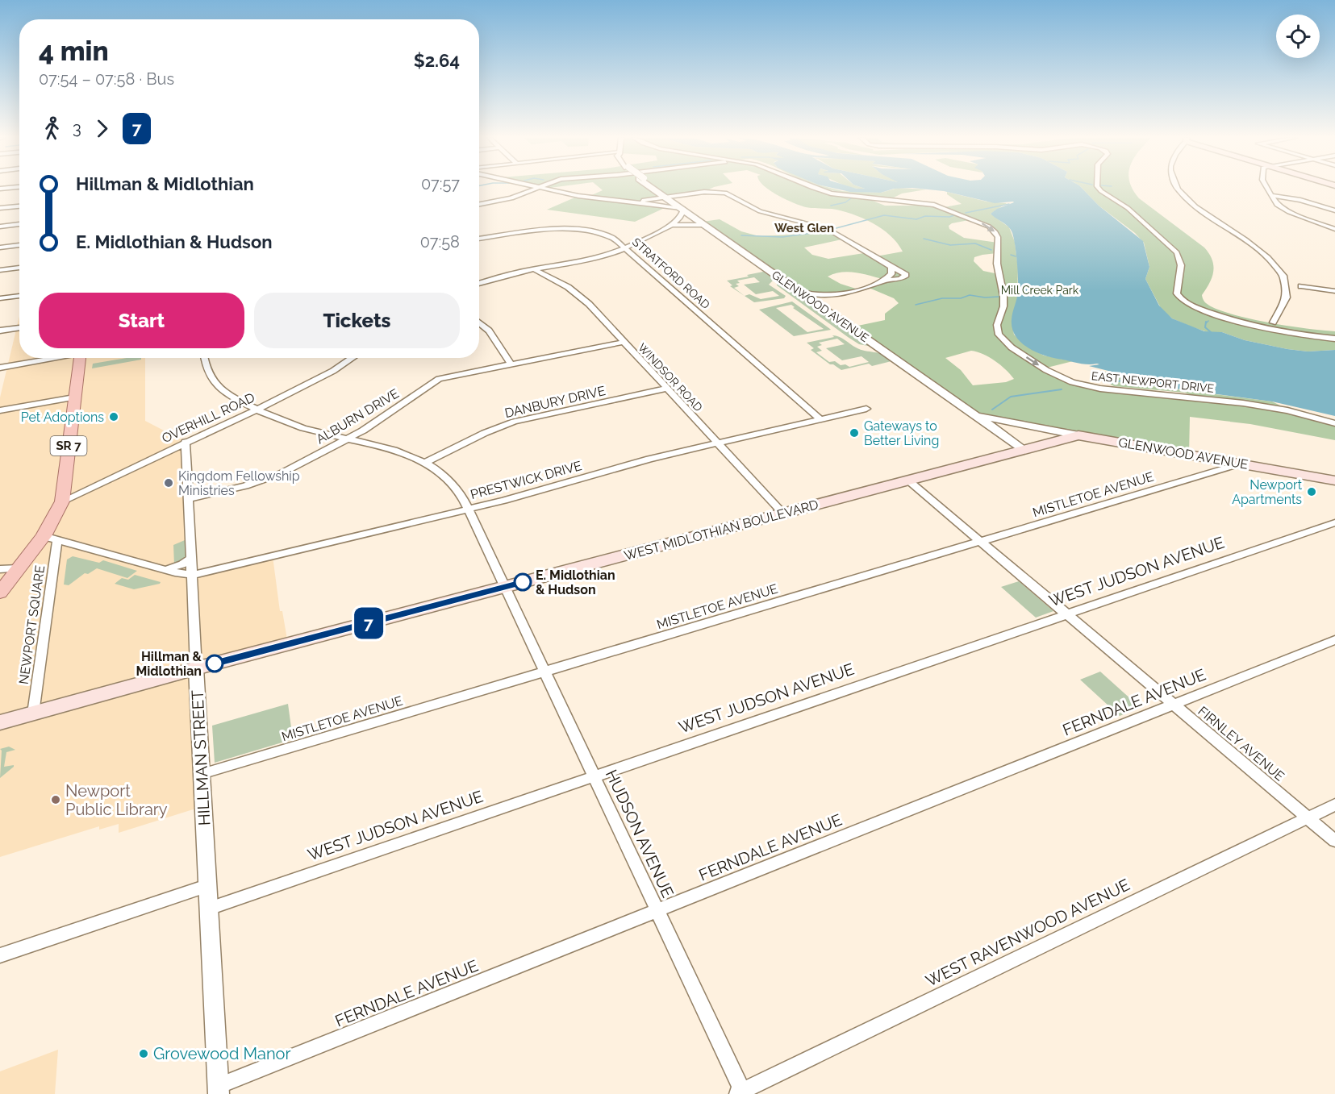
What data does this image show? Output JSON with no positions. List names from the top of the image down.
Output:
{
  "streets": {
    "main road": ["GLENWOOD AVENUE", "SR 7", "WEST MIDLOTHIAN BOULEVARD"],
    "street": [
      "STRATFORD ROAD",
      "WINDSOR ROAD",
      "EAST NEWPORT DRIVE",
      "DANBURY DRIVE",
      "ALBURN DRIVE",
      "OVERHILL ROAD",
      "PRESTWICK DRIVE",
      "MISTLETOE AVENUE",
      "WEST JUDSON AVENUE",
      "NEWPORT SQUARE",
      "FERNDALE AVENUE",
      "FIRNLEY AVENUE",
      "HILLMAN STREET",
      "HUDSON AVENUE",
      "WEST RAVENWOOD AVENUE"
    ]
  },
  "crossings": [
    ["STRATFORD ROAD", "PRESTWICK DRIVE"],
    ["GLENWOOD AVENUE", "MISTLETOE AVENUE"],
    ["GLENWOOD AVENUE", "WEST MIDLOTHIAN BOULEVARD"],
    ["WINDSOR ROAD", "DANBURY DRIVE"],
    ["WINDSOR ROAD", "ALBURN DRIVE"],
    ["WINDSOR ROAD", "PRESTWICK DRIVE"],
    ["WINDSOR ROAD", "WEST MIDLOTHIAN BOULEVARD"],
    ["DANBURY DRIVE", "HUDSON AVENUE"],
    ["ALBURN DRIVE", "HILLMAN STREET"],
    ["ALBURN DRIVE", "HUDSON AVENUE"],
    ["OVERHILL ROAD", "SR 7"],
    ["OVERHILL ROAD", "HILLMAN STREET"],
    ["OVERHILL ROAD", "HUDSON AVENUE"],
    ["SR 7", "NEWPORT SQUARE"],
    ["PRESTWICK DRIVE", "HILLMAN STREET"],
    ["PRESTWICK DRIVE", "HUDSON AVENUE"],
    ["MISTLETOE AVENUE", "FIRNLEY AVENUE"],
    ["MISTLETOE AVENUE", "HILLMAN STREET"],
    ["MISTLETOE AVENUE", "HUDSON AVENUE"],
    ["WEST MIDLOTHIAN BOULEVARD", "NEWPORT SQUARE"],
    ["WEST MIDLOTHIAN BOULEVARD", "FIRNLEY AVENUE"],
    ["WEST MIDLOTHIAN BOULEVARD", "HILLMAN STREET"],
    ["WEST MIDLOTHIAN BOULEVARD", "HUDSON AVENUE"],
    ["WEST JUDSON AVENUE", "FIRNLEY AVENUE"],
    ["WEST JUDSON AVENUE", "HILLMAN STREET"],
    ["WEST JUDSON AVENUE", "HUDSON AVENUE"],
    ["FERNDALE AVENUE", "FIRNLEY AVENUE"],
    ["FERNDALE AVENUE", "HILLMAN STREET"],
    ["FERNDALE AVENUE", "HUDSON AVENUE"],
    ["FIRNLEY AVENUE", "WEST RAVENWOOD AVENUE"],
    ["HUDSON AVENUE", "WEST RAVENWOOD AVENUE"]
  ],
  "one_way": ["EAST NEWPORT DRIVE"],
  "districts": ["West Glen"],
  "parks": ["Mill Creek Park"],
  "places": [
    "Pet Adoptions",
    "Gateways to Better Living",
    "Kingdom Fellowship Ministries",
    "Newport Apartments",
    "E. Midlothian & Hudson",
    "Hillman & Midlothian",
    "Newport Public Library",
    "Grovewood Manor"
  ],
  "lines": ["bus line 7"],
  "page": {
    "on_map": "7",
    "heading": ["4 min", "07:54 – 07:58 · Bus", "$2.64"],
    "legs": ["3", "7"],
    "list": [
      {
        "name": "Hillman & Midlothian",
        "value": "07:57"
      },
      {
        "name": "E. Midlothian & Hudson",
        "value": "07:58"
      }
    ],
    "buttons": ["Start", "Tickets"]
  }
}
